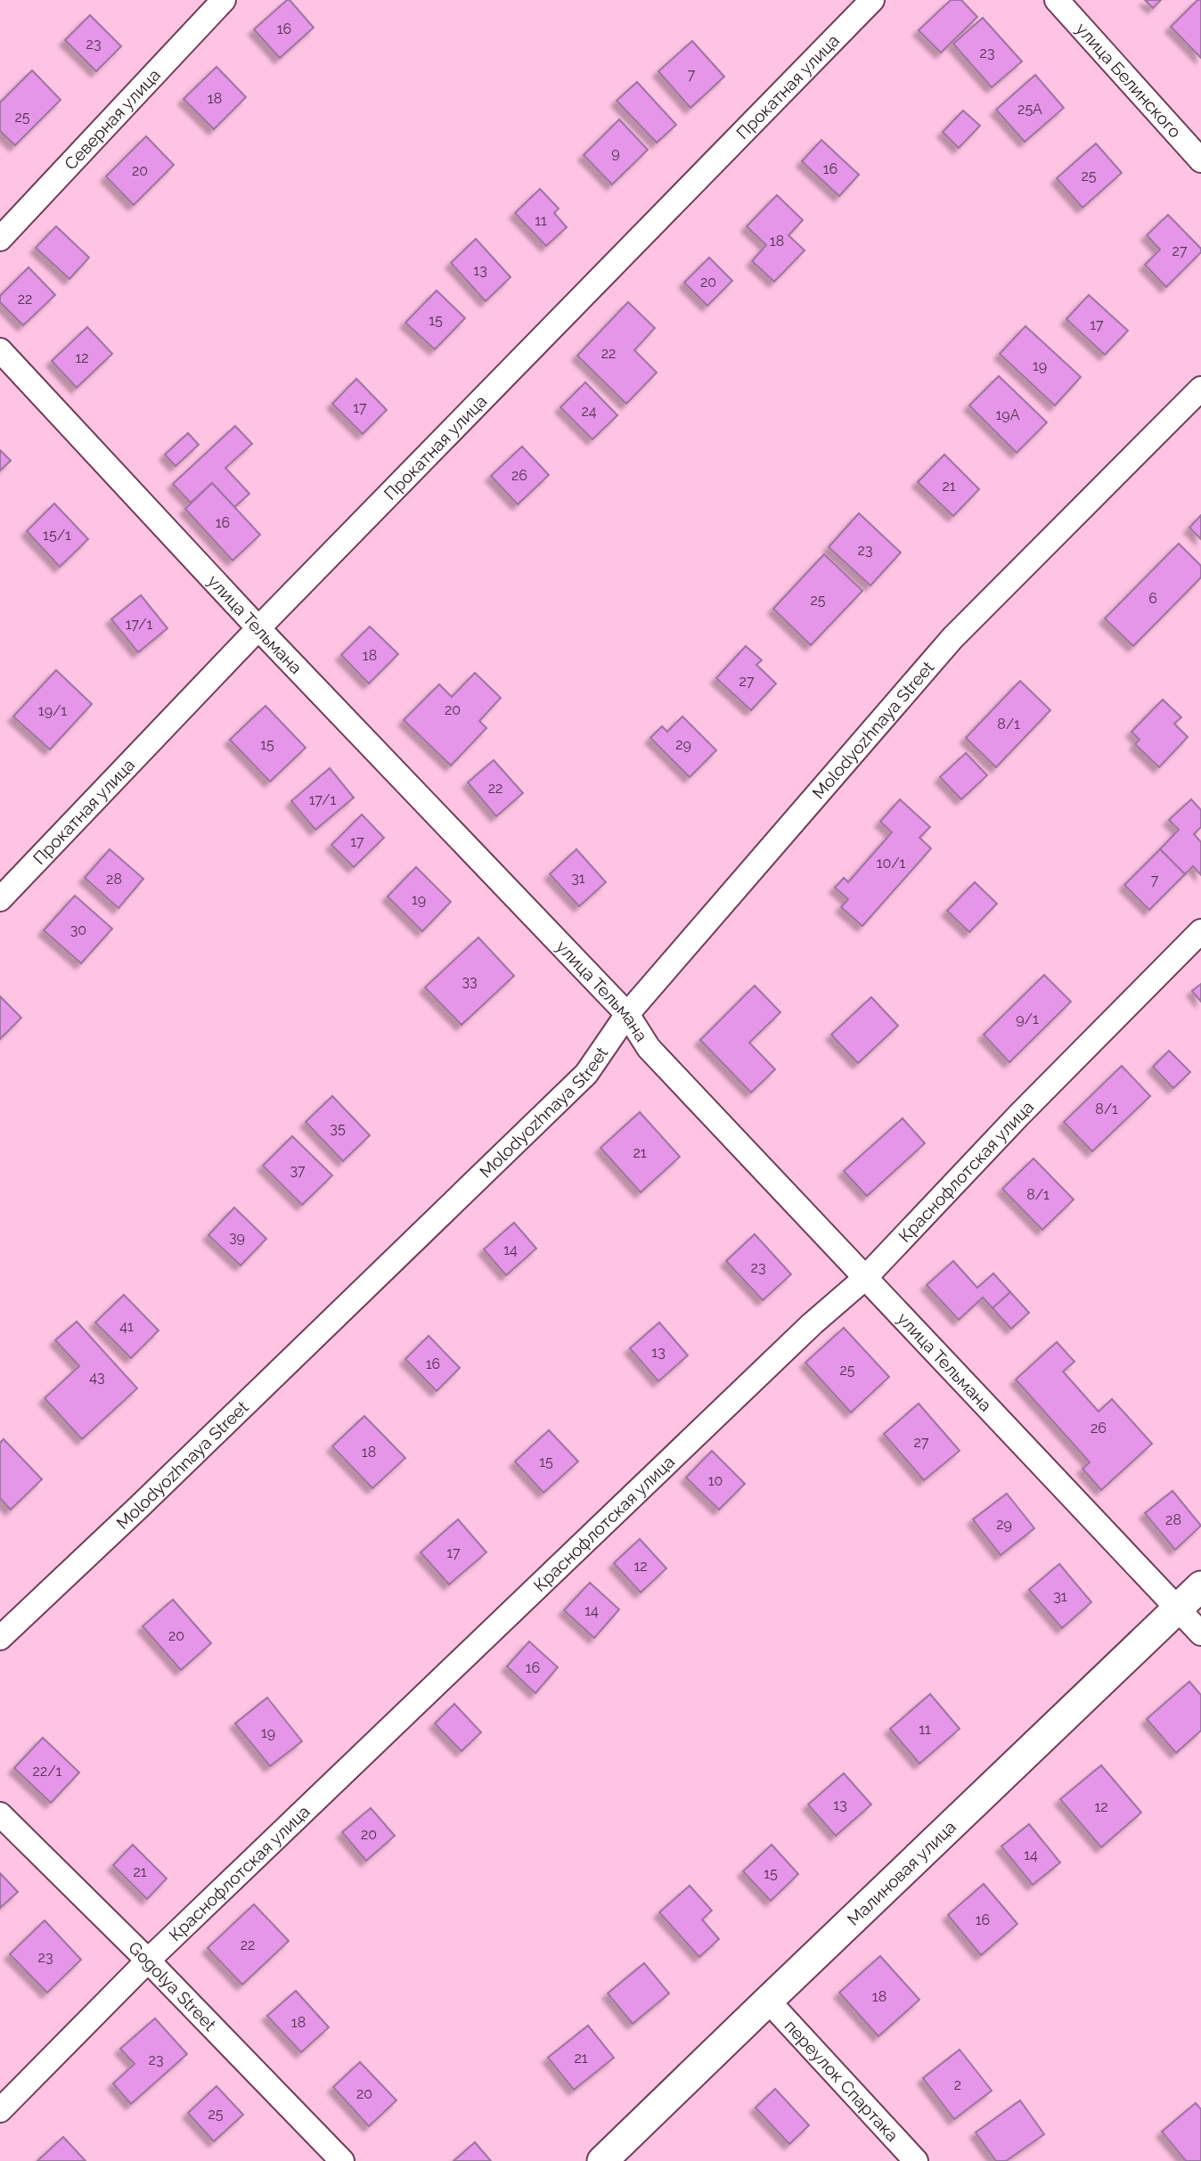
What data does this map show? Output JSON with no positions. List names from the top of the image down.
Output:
{
  "streets": {
    "street": [
      "улица Белинского",
      "Прокатная улица",
      "Северная улица",
      "улица Тельмана",
      "Molodyozhnaya Street",
      "Краснофлотская улица",
      "Малиновая улица",
      "Gogolya Street",
      "переулок Спартака"
    ]
  },
  "crossings": [
    ["Прокатная улица", "улица Тельмана"],
    ["улица Тельмана", "Molodyozhnaya Street"],
    ["улица Тельмана", "Краснофлотская улица"],
    ["улица Тельмана", "Малиновая улица"],
    ["Краснофлотская улица", "Gogolya Street"],
    ["Малиновая улица", "переулок Спартака"]
  ],
  "house_numbers": [
    "16",
    "23",
    "23",
    "7",
    "18",
    "25А",
    "25",
    "9",
    "16",
    "20",
    "25",
    "11",
    "18",
    "27",
    "13",
    "20",
    "22",
    "15",
    "17",
    "22",
    "12",
    "19",
    "17",
    "24",
    "19А",
    "26",
    "21",
    "16",
    "15/1",
    "23",
    "6",
    "25",
    "17/1",
    "18",
    "27",
    "20",
    "19/1",
    "8/1",
    "15",
    "29",
    "22",
    "17/1",
    "17",
    "10/1",
    "31",
    "28",
    "7",
    "19",
    "30",
    "33",
    "9/1",
    "8/1",
    "35",
    "21",
    "37",
    "8/1",
    "39",
    "14",
    "23",
    "41",
    "13",
    "16",
    "25",
    "43",
    "26",
    "27",
    "18",
    "15",
    "10",
    "28",
    "29",
    "17",
    "12",
    "31",
    "14",
    "20",
    "16",
    "11",
    "19",
    "22/1",
    "13",
    "12",
    "20",
    "14",
    "21",
    "15",
    "16",
    "22",
    "23",
    "18",
    "18",
    "21",
    "23",
    "2",
    "20",
    "25"
  ]
}
